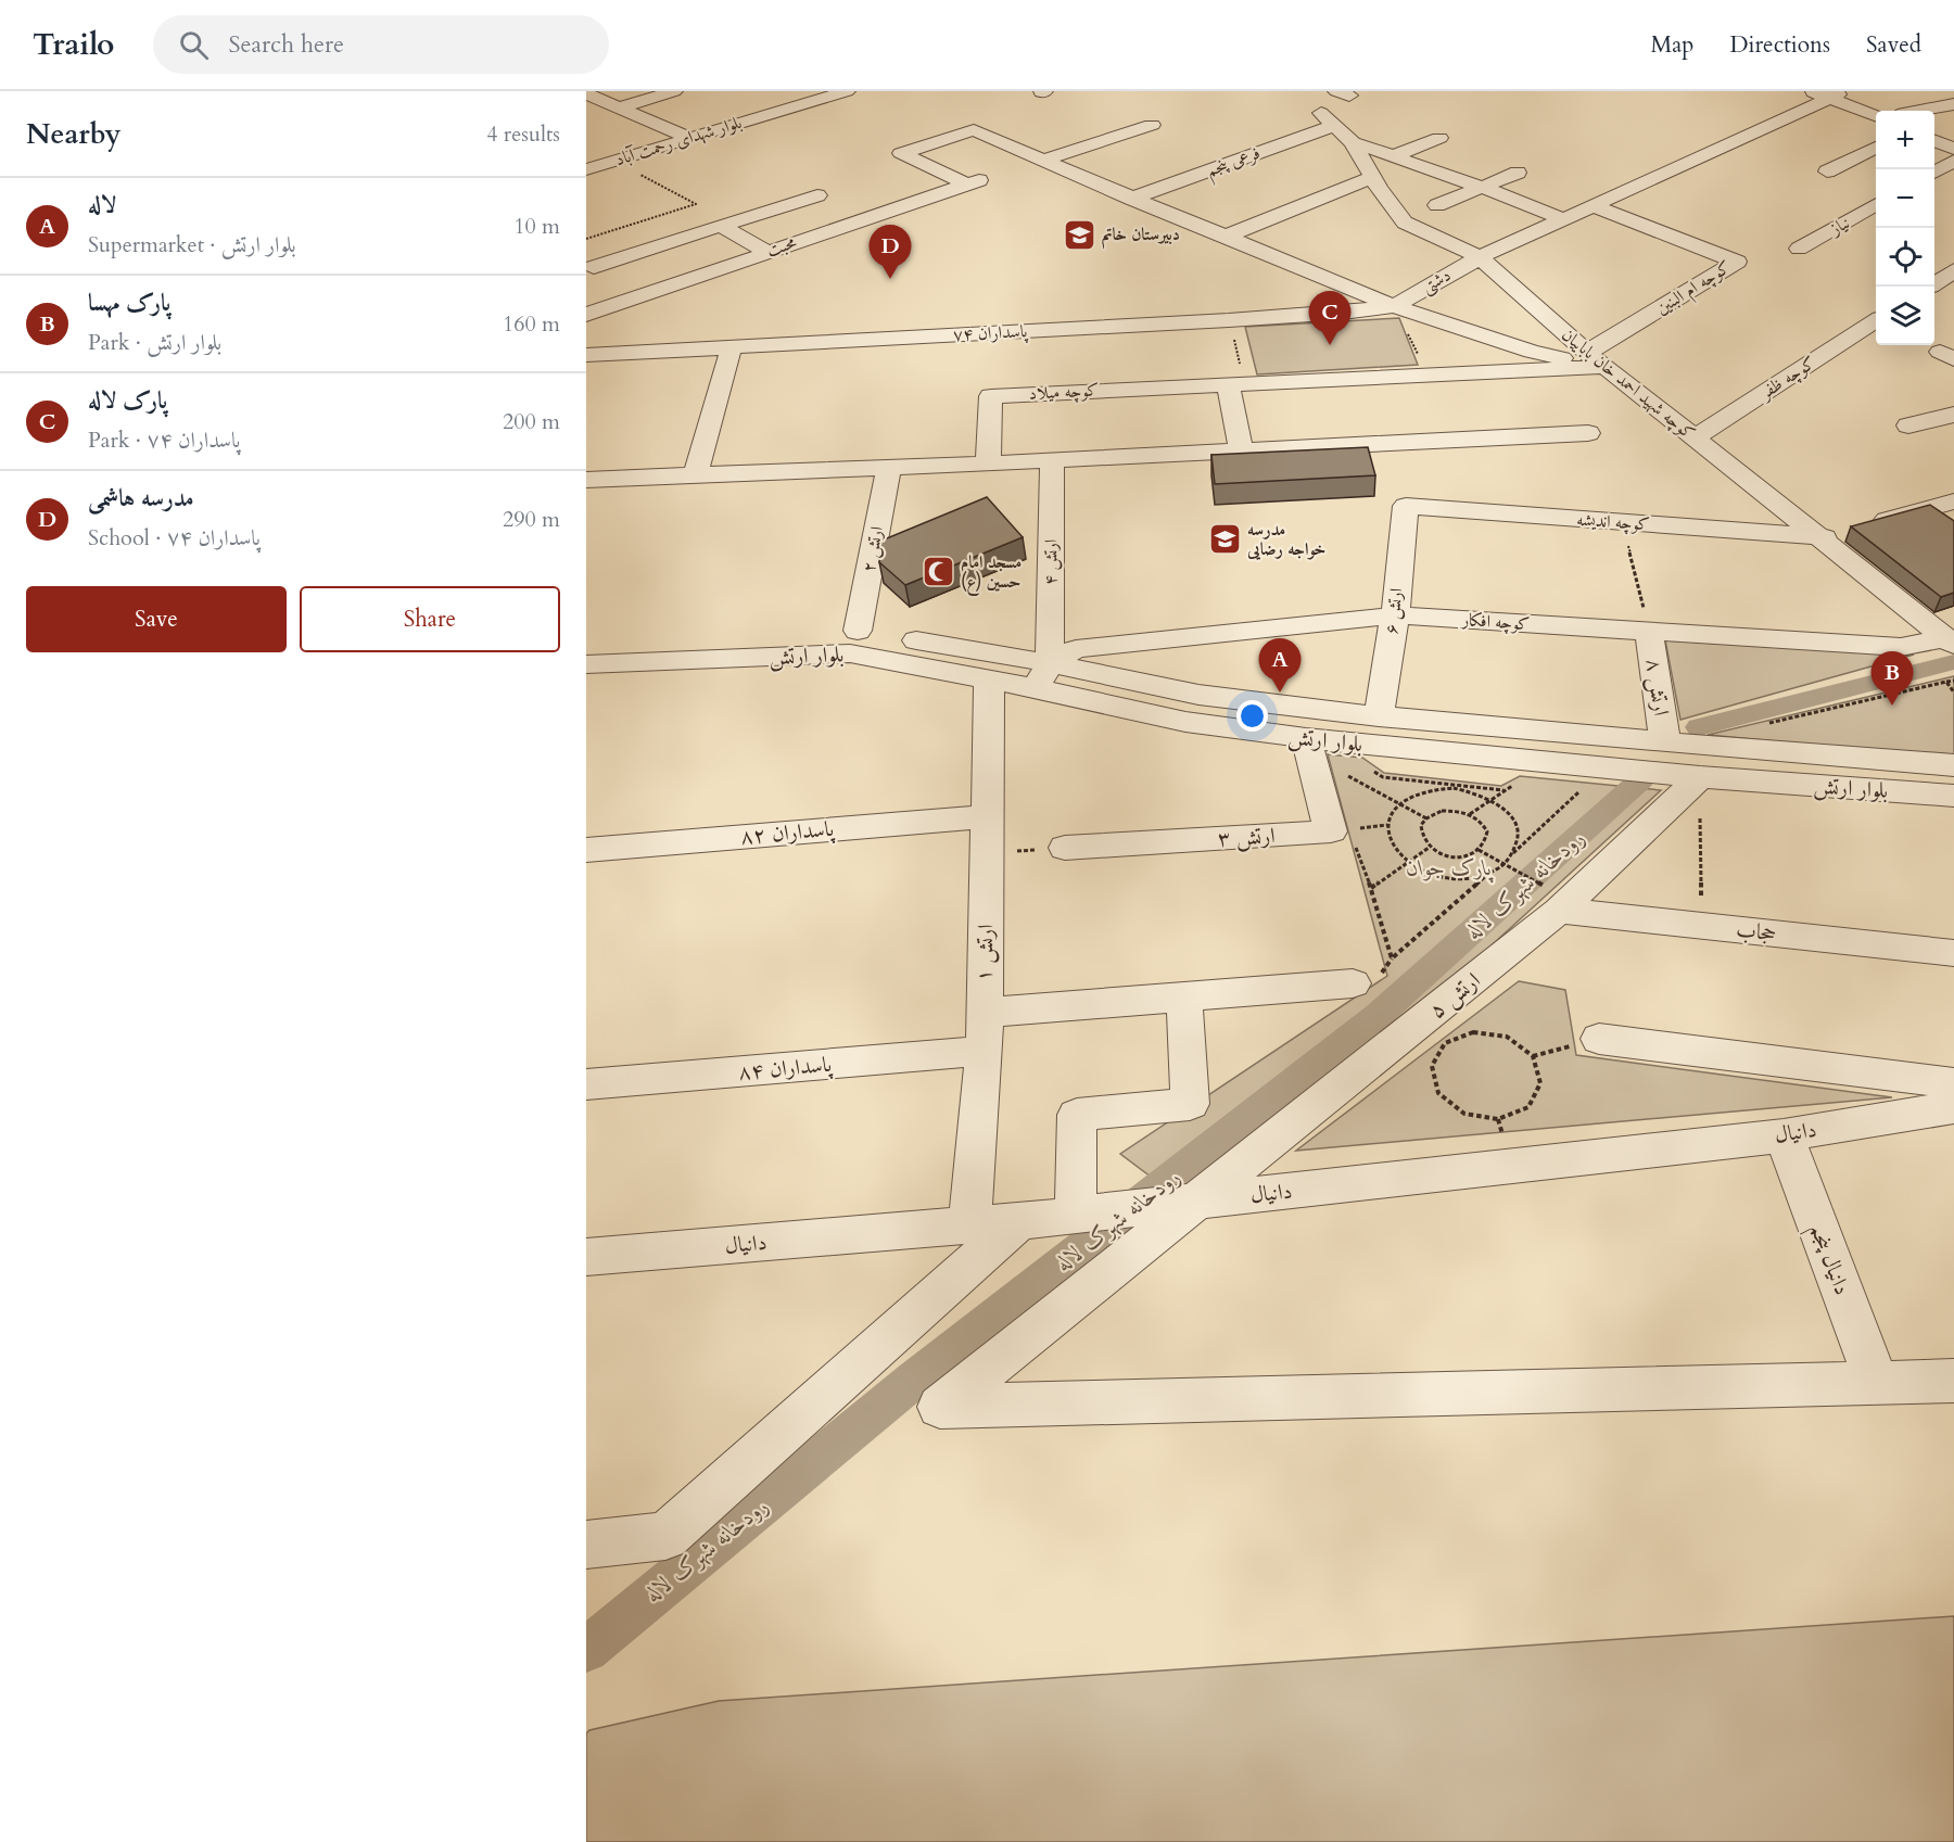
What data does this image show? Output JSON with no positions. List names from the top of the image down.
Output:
{
  "streets": {
    "street": [
      "بلوار شهدای رحمت آباد",
      "فرعی پنجم",
      "نیاز",
      "محبت",
      "دشتی",
      "کوچه ام البنین",
      "پاسداران ۷۴",
      "کوچه ظفر",
      "کوچه شهید احمد خان باباییان",
      "کوچه میلاد",
      "کوچه اندیشه",
      "ارتش ۲",
      "ارتش ۴",
      "ارتش ۶",
      "کوچه افکار",
      "بلوار ارتش",
      "ارتش ۸",
      "پاسداران ۸۲",
      "ارتش ۳",
      "حجاب",
      "ارتش ۱",
      "ارتش ۵",
      "پاسداران ۸۴",
      "دانیال",
      "دانیال پنجم"
    ]
  },
  "crossings": [
    ["فرعی پنجم", "کوچه شهید احمد خان باباییان"],
    ["دشتی", "کوچه ام البنین"],
    ["دشتی", "پاسداران ۷۴"],
    ["دشتی", "کوچه شهید احمد خان باباییان"],
    ["کوچه ام البنین", "کوچه شهید احمد خان باباییان"],
    ["کوچه ام البنین", "کوچه میلاد"],
    ["کوچه ظفر", "کوچه شهید احمد خان باباییان"],
    ["کوچه شهید احمد خان باباییان", "کوچه میلاد"],
    ["کوچه شهید احمد خان باباییان", "کوچه اندیشه"],
    ["کوچه شهید احمد خان باباییان", "کوچه افکار"],
    ["کوچه اندیشه", "ارتش ۶"],
    ["ارتش ۲", "بلوار ارتش"],
    ["ارتش ۴", "کوچه افکار"],
    ["ارتش ۴", "بلوار ارتش"],
    ["ارتش ۶", "کوچه افکار"],
    ["ارتش ۶", "بلوار ارتش"],
    ["کوچه افکار", "بلوار ارتش"],
    ["کوچه افکار", "ارتش ۸"],
    ["بلوار ارتش", "ارتش ۸"],
    ["بلوار ارتش", "ارتش ۳"],
    ["بلوار ارتش", "ارتش ۱"],
    ["بلوار ارتش", "ارتش ۵"],
    ["پاسداران ۸۲", "ارتش ۱"],
    ["حجاب", "ارتش ۵"],
    ["ارتش ۱", "پاسداران ۸۴"],
    ["ارتش ۱", "دانیال"],
    ["ارتش ۵", "دانیال"],
    ["ارتش ۵", "دانیال پنجم"],
    ["دانیال", "دانیال پنجم"]
  ],
  "water": ["رودخانه شهرک لاله"],
  "parks": ["پارک جوان"],
  "places": {
    "school or university": ["دبیرستان خاتم", "مدرسه خواجه رضایی"],
    "mosque": ["مسجد امام حسین (ع)"]
  },
  "page": {
    "header": "Trailo",
    "search": "Search here",
    "nav": ["Map", "Directions", "Saved"],
    "heading": ["Nearby", "4 results"],
    "map_buttons": ["+", "−"],
    "list": [
      {
        "mark": "A",
        "name": "لاله",
        "note": "Supermarket · بلوار ارتش",
        "value": "10 m"
      },
      {
        "mark": "B",
        "name": "پارک مهسا",
        "note": "Park · بلوار ارتش",
        "value": "160 m"
      },
      {
        "mark": "C",
        "name": "پارک لاله",
        "note": "Park · پاسداران ۷۴",
        "value": "200 m"
      },
      {
        "mark": "D",
        "name": "مدرسه هاشمی",
        "note": "School · پاسداران ۷۴",
        "value": "290 m"
      }
    ],
    "pins": [
      "D",
      "C",
      "A",
      "B"
    ],
    "buttons": ["Save", "Share"]
  }
}
